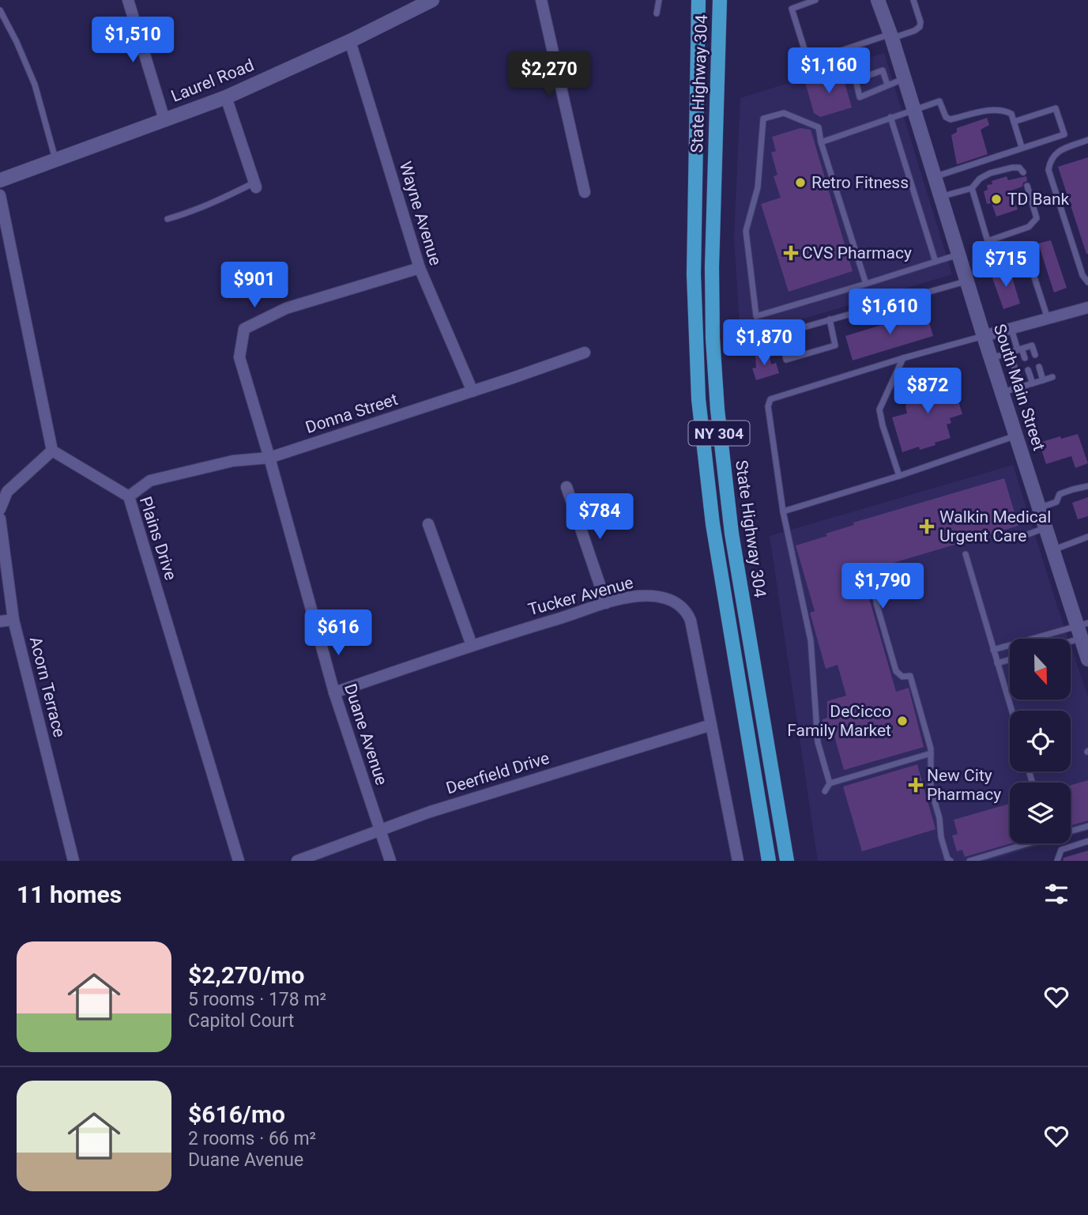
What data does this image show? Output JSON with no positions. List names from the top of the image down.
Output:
{
  "streets": {
    "main road": ["State Highway 304", "NY 304"],
    "street": [
      "Laurel Road",
      "Wayne Avenue",
      "South Main Street",
      "Donna Street",
      "Plains Drive",
      "Tucker Avenue",
      "Acorn Terrace",
      "Duane Avenue",
      "Deerfield Drive"
    ]
  },
  "crossings": [
    ["Laurel Road", "Wayne Avenue"],
    ["Wayne Avenue", "Donna Street"],
    ["Wayne Avenue", "Duane Avenue"],
    ["Donna Street", "Plains Drive"],
    ["Donna Street", "Duane Avenue"],
    ["Tucker Avenue", "Duane Avenue"],
    ["Tucker Avenue", "Deerfield Drive"],
    ["Duane Avenue", "Deerfield Drive"]
  ],
  "places": {
    "other": ["Retro Fitness", "TD Bank", "DeCicco Family Market"],
    "health": ["CVS Pharmacy", "Walkin Medical Urgent Care", "New City Pharmacy"]
  },
  "north": "bottom",
  "page": {
    "price": [
      "$1,510",
      "$1,160",
      "$2,270",
      "$715",
      "$901",
      "$1,610",
      "$1,870",
      "$872",
      "$784",
      "$1,790",
      "$616"
    ],
    "heading": "11 homes",
    "list": [
      {
        "name": "$2,270/mo",
        "note": "5 rooms · 178 m² · Capitol Court"
      },
      {
        "name": "$616/mo",
        "note": "2 rooms · 66 m² · Duane Avenue"
      }
    ]
  }
}
